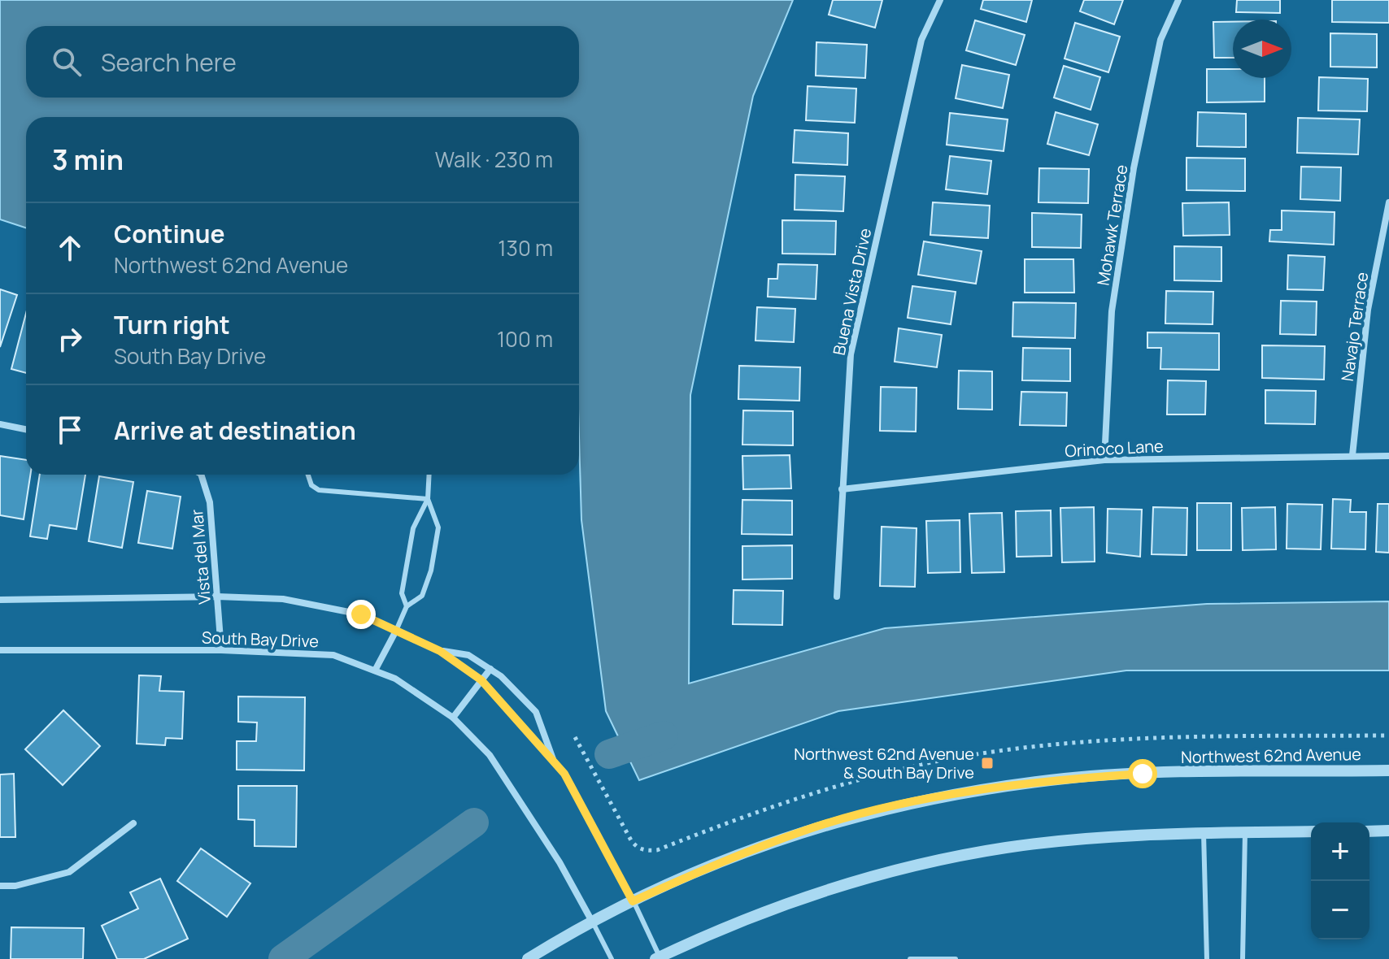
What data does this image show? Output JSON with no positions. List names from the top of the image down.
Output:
{
  "streets": {
    "street": [
      "Mohawk Terrace",
      "Buena Vista Drive",
      "Navajo Terrace",
      "Orinoco Lane",
      "Vista del Mar",
      "South Bay Drive",
      "Northwest 62nd Avenue"
    ]
  },
  "crossings": [
    ["Mohawk Terrace", "Orinoco Lane"],
    ["Buena Vista Drive", "Orinoco Lane"],
    ["Navajo Terrace", "Orinoco Lane"],
    ["Vista del Mar", "South Bay Drive"],
    ["South Bay Drive", "Northwest 62nd Avenue"]
  ],
  "places": {
    "transit": ["Northwest 62nd Avenue & South Bay Drive"]
  },
  "north": "right",
  "page": {
    "search": "Search here",
    "heading": ["3 min", "Walk · 230 m"],
    "list": [
      ["Continue", "Northwest 62nd Avenue", "130 m"],
      ["Turn right", "South Bay Drive", "100 m"],
      "Arrive at destination"
    ],
    "map_buttons": ["+", "−"]
  }
}
